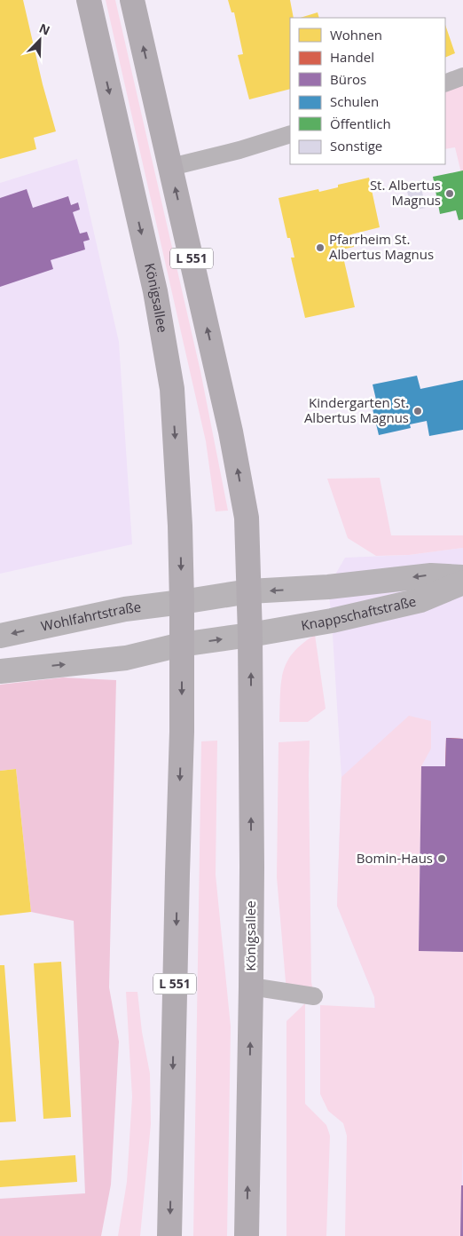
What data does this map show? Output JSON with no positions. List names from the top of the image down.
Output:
{
  "streets": {
    "main road": ["L 551", "Königsallee"],
    "street": ["Knappschaftstraße", "Wohlfahrtstraße"]
  },
  "crossings": [
    ["Königsallee", "Knappschaftstraße"],
    ["Königsallee", "Wohlfahrtstraße"]
  ],
  "places": [
    "St. Albertus Magnus",
    "Pfarrheim St. Albertus Magnus",
    "Kindergarten St. Albertus Magnus",
    "Bomin-Haus"
  ],
  "legend": [
    "Wohnen",
    "Handel",
    "Büros",
    "Schulen",
    "Öffentlich",
    "Sonstige"
  ],
  "north": "top right"
}
